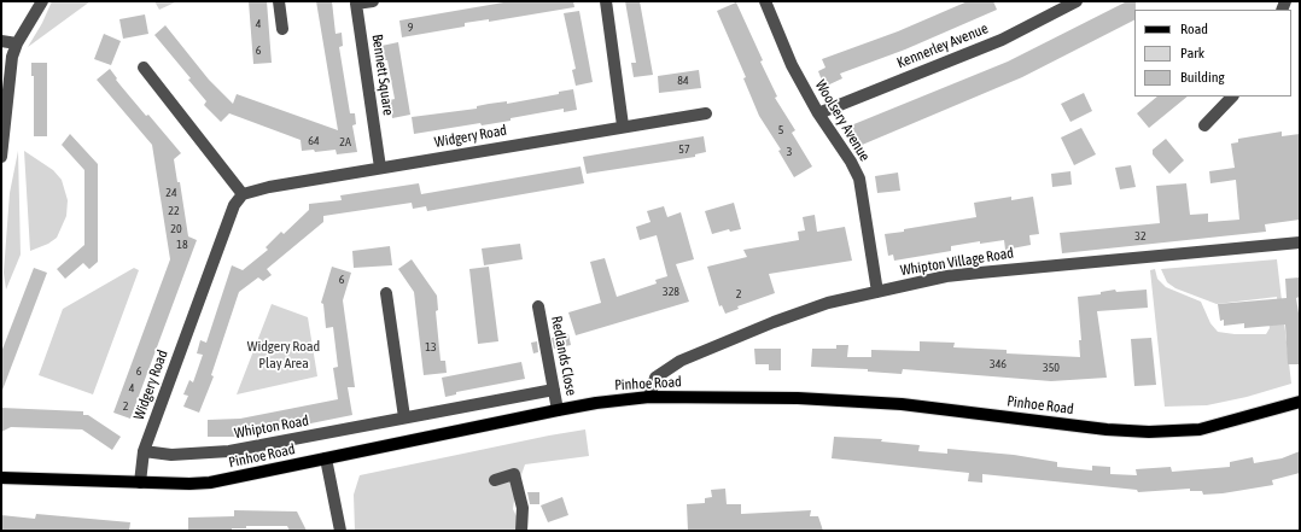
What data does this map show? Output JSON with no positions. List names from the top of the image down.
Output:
{
  "streets": {
    "main road": ["Pinhoe Road"],
    "street": [
      "Kennerley Avenue",
      "Bennett Square",
      "Woolsery Avenue",
      "Widgery Road",
      "Whipton Village Road",
      "Redlands Close",
      "Whipton Road"
    ]
  },
  "crossings": [
    ["Kennerley Avenue", "Woolsery Avenue"],
    ["Bennett Square", "Widgery Road"],
    ["Woolsery Avenue", "Whipton Village Road"],
    ["Widgery Road", "Pinhoe Road"],
    ["Widgery Road", "Whipton Road"],
    ["Whipton Village Road", "Pinhoe Road"],
    ["Redlands Close", "Pinhoe Road"],
    ["Redlands Close", "Whipton Road"]
  ],
  "parks": ["Widgery Road Play Area"],
  "house_numbers": [
    "4",
    "9",
    "6",
    "84",
    "5",
    "64",
    "2A",
    "57",
    "3",
    "24",
    "22",
    "20",
    "32",
    "18",
    "6",
    "328",
    "2",
    "13",
    "346",
    "350",
    "6",
    "4",
    "2"
  ],
  "legend": ["Road", "Park", "Building"]
}
